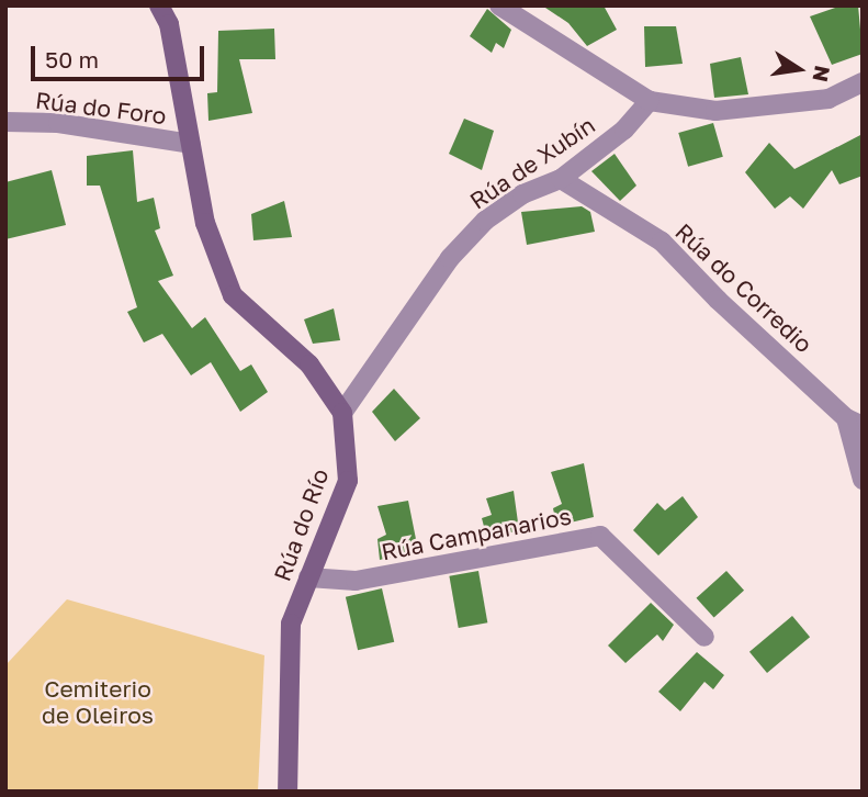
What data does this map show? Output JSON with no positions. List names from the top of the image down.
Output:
{
  "streets": {
    "street": [
      "Rúa do Foro",
      "Rúa de Xubín",
      "Rúa do Corredio",
      "Rúa do Río",
      "Rúa Campanarios"
    ]
  },
  "crossings": [
    ["Rúa do Foro", "Rúa do Río"],
    ["Rúa de Xubín", "Rúa do Corredio"],
    ["Rúa de Xubín", "Rúa do Río"],
    ["Rúa do Río", "Rúa Campanarios"]
  ],
  "parks": ["Cemiterio de Oleiros"],
  "scale_bar": "50 m",
  "north": "right"
}
